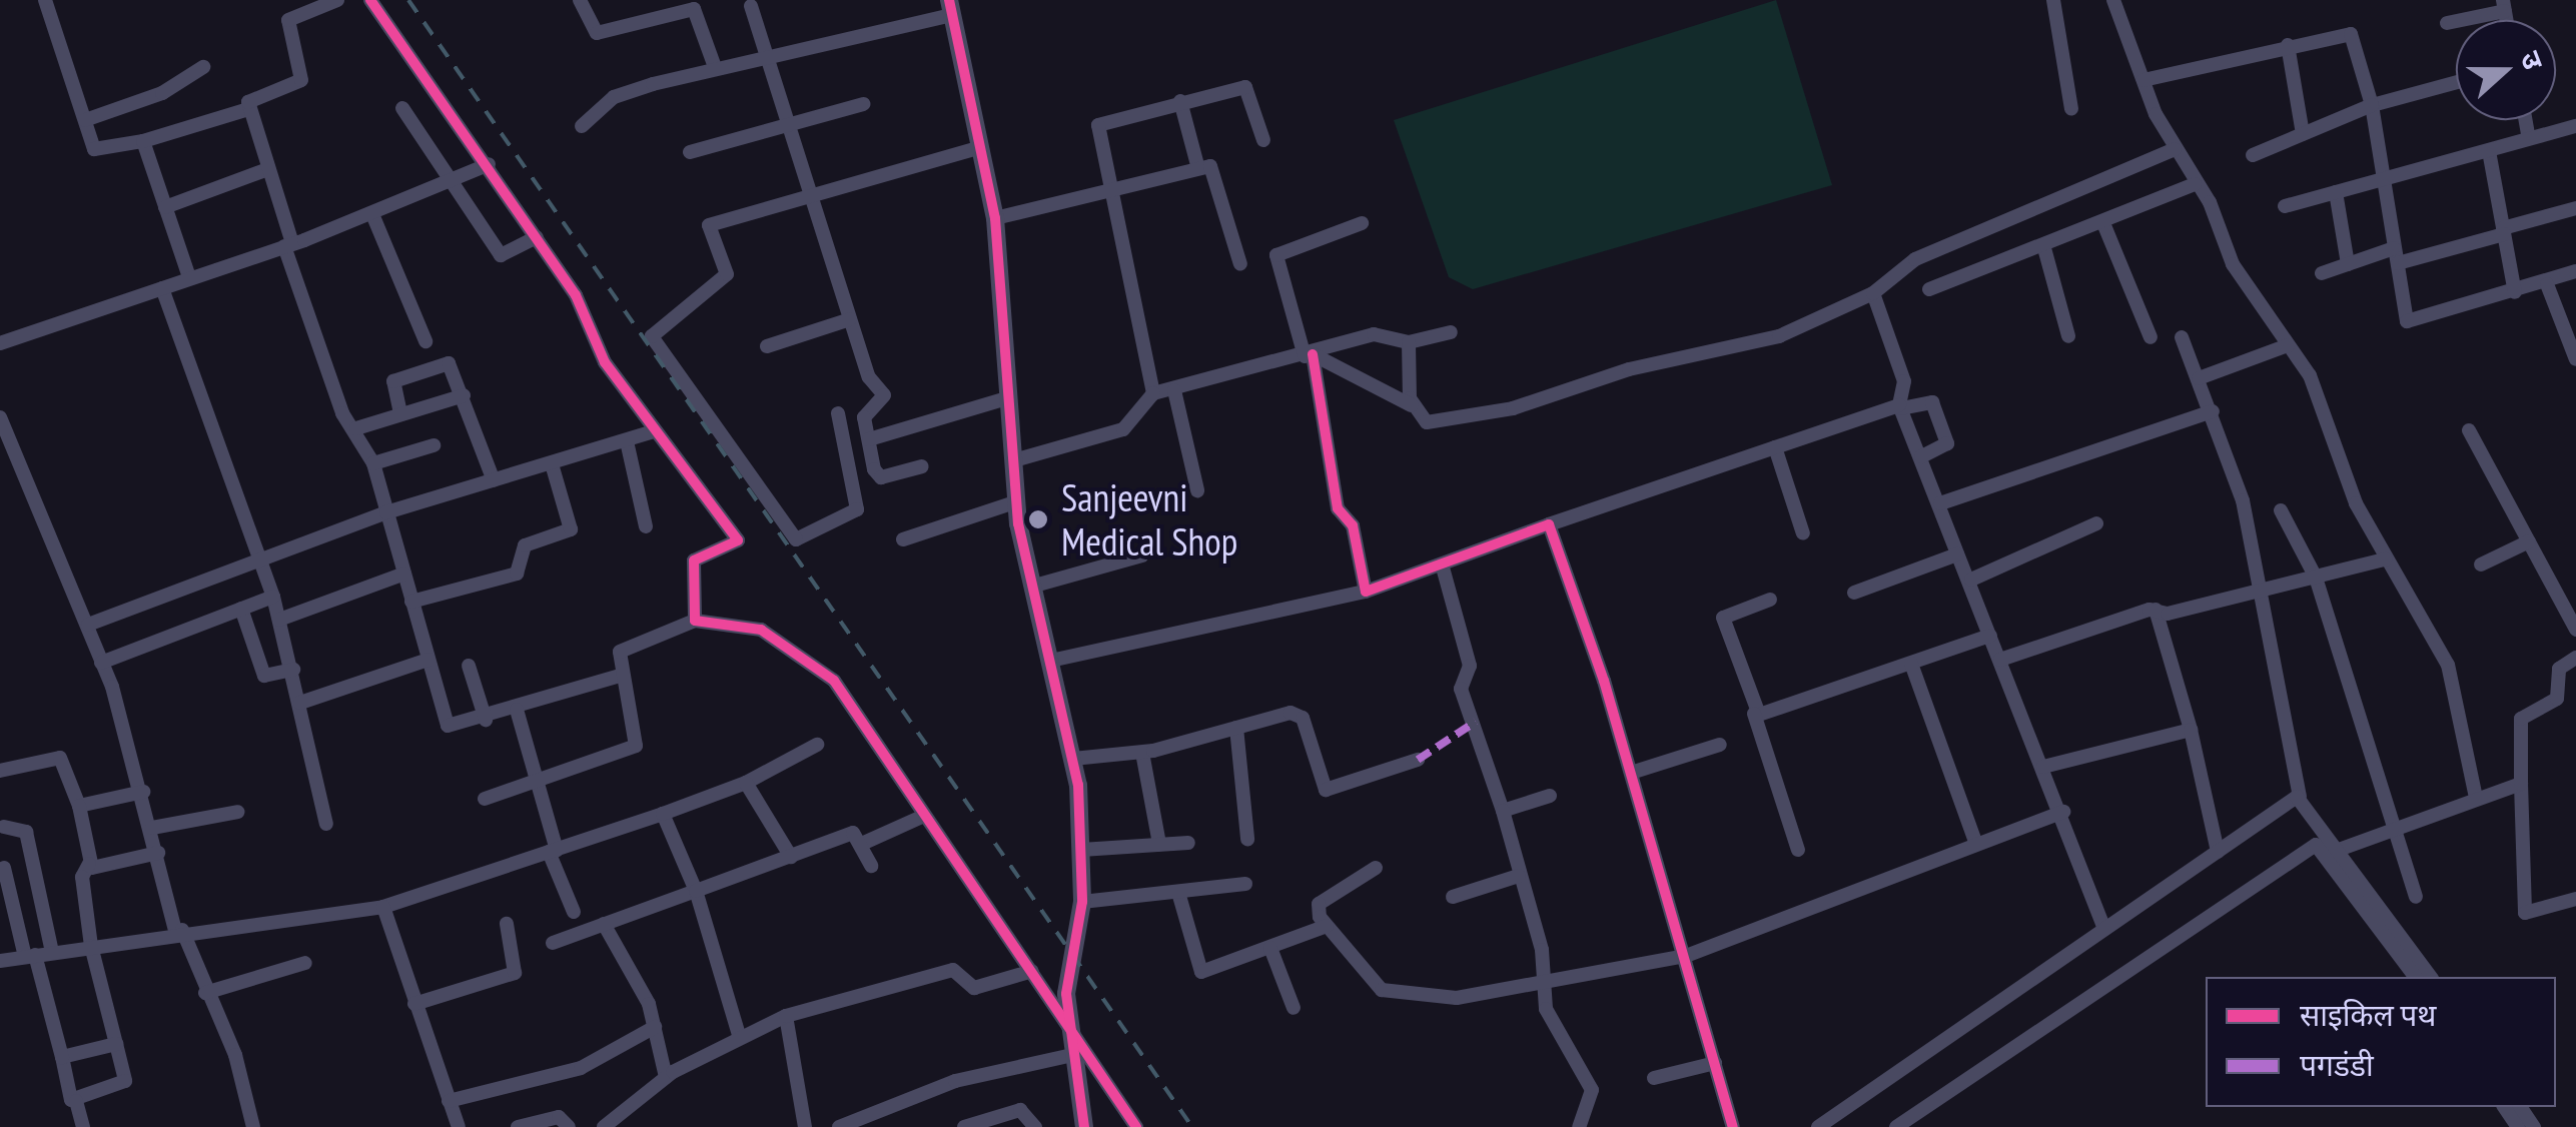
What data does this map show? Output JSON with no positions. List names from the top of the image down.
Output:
{
  "places": ["Sanjeevni Medical Shop"],
  "legend": ["साइकिल पथ", "पगडंडी"],
  "north": "right"
}
